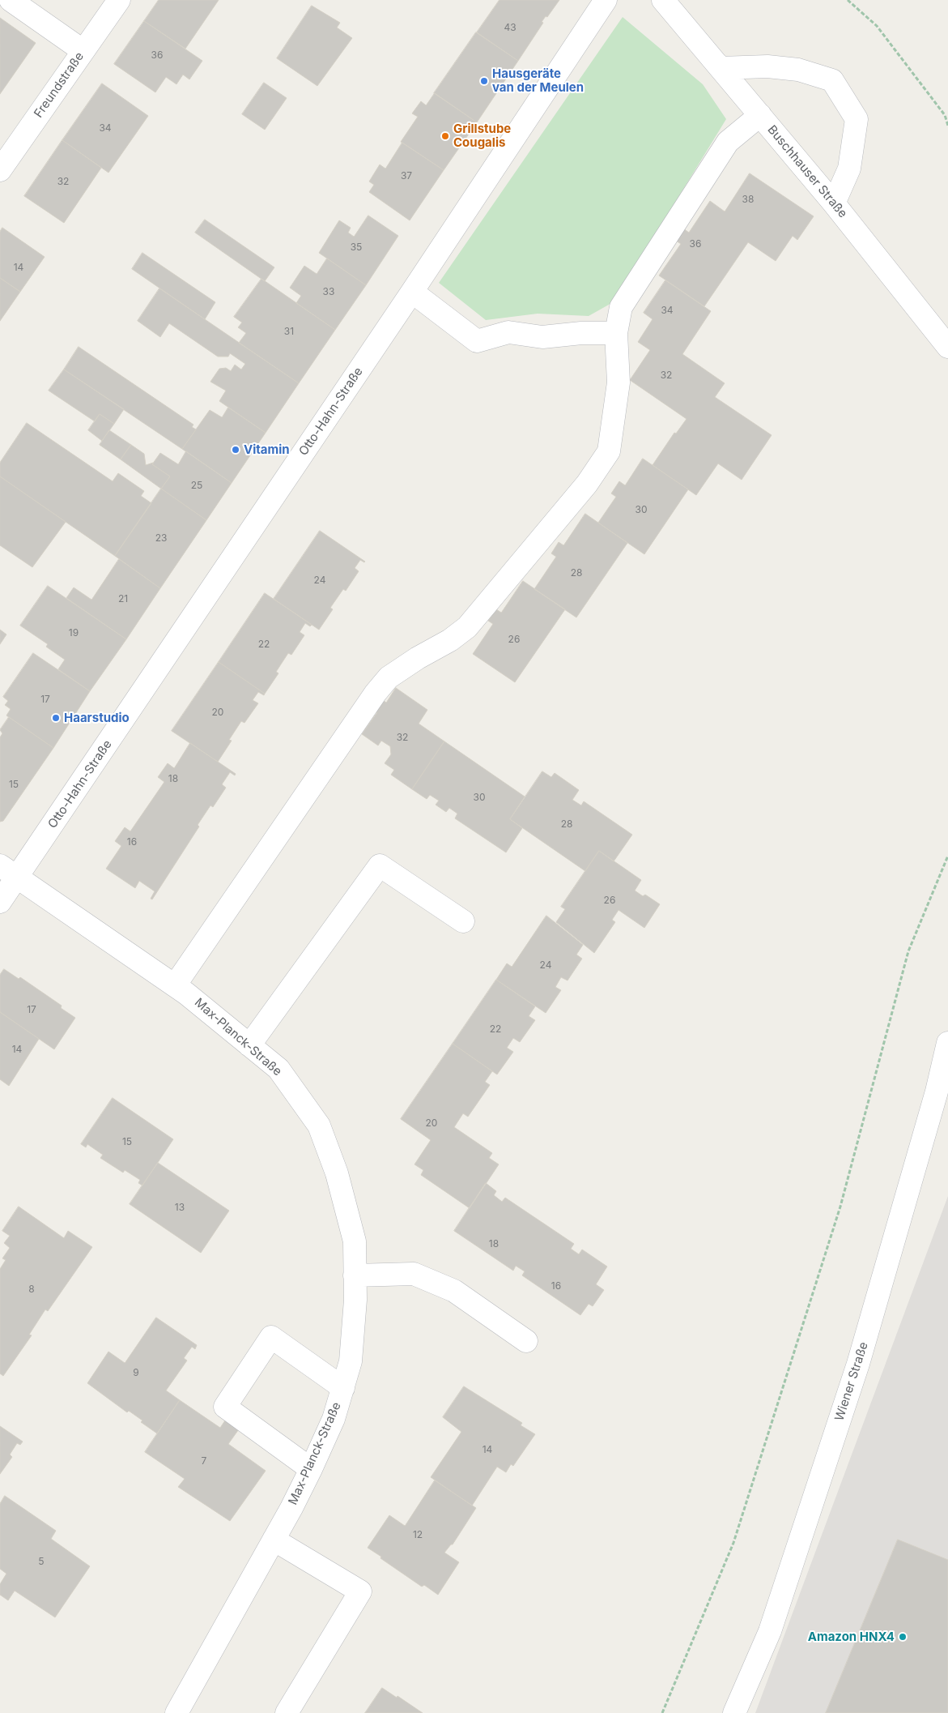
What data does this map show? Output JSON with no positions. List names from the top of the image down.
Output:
{
  "streets": {
    "street": [
      "Freundstraße",
      "Buschhauser Straße",
      "Otto-Hahn-Straße",
      "Max-Planck-Straße",
      "Wiener Straße"
    ]
  },
  "crossings": [
    ["Otto-Hahn-Straße", "Max-Planck-Straße"]
  ],
  "places": [
    "Hausgeräte van der Meulen",
    "Grillstube Cougalis",
    "Vitamin",
    "Haarstudio",
    "Amazon HNX4"
  ],
  "house_numbers": [
    "43",
    "36",
    "34",
    "37",
    "32",
    "38",
    "36",
    "35",
    "14",
    "33",
    "34",
    "31",
    "32",
    "25",
    "30",
    "23",
    "28",
    "24",
    "21",
    "19",
    "26",
    "22",
    "17",
    "20",
    "32",
    "18",
    "15",
    "30",
    "28",
    "16",
    "26",
    "24",
    "17",
    "22",
    "14",
    "20",
    "15",
    "13",
    "18",
    "16",
    "8",
    "9",
    "14",
    "7",
    "12",
    "5"
  ]
}
